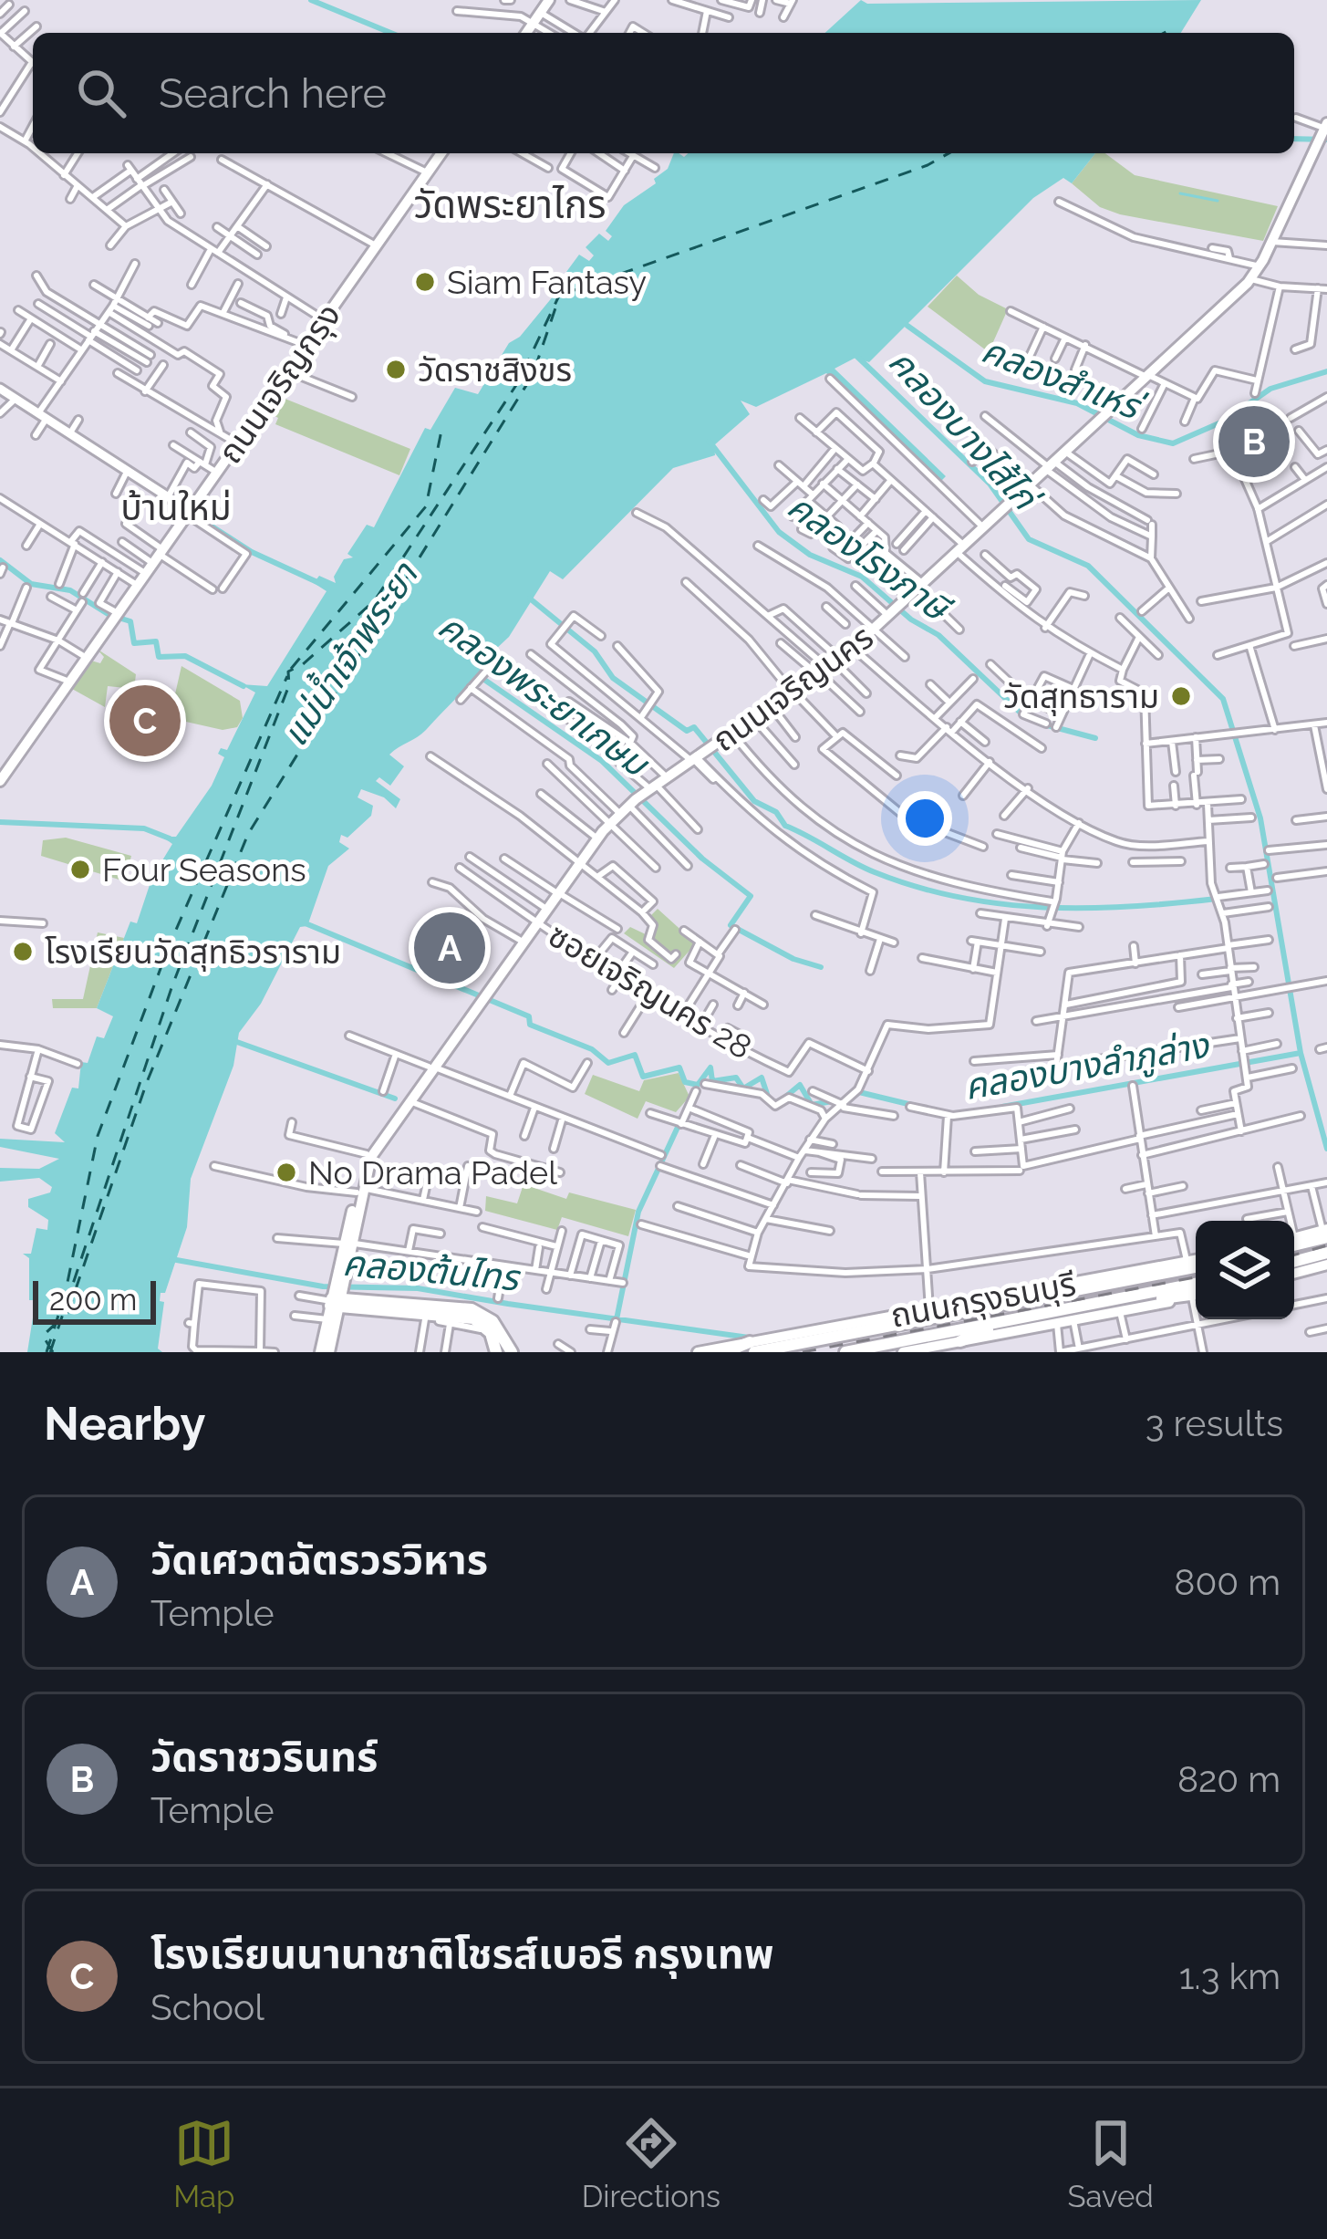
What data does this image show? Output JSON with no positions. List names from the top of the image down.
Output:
{
  "streets": {
    "main road": ["ถนนเจริญกรุง", "ถนนเจริญนคร", "ถนนกรุงธนบุรี"],
    "street": ["ซอยเจริญนคร 28"]
  },
  "crossings": [
    ["ถนนเจริญนคร", "ซอยเจริญนคร 28"]
  ],
  "districts": ["วัดพระยาไกร", "บ้านใหม่"],
  "water": [
    "คลองสำเหร่",
    "คลองบางไส้ไก่",
    "คลองโรงภาษี",
    "แม่น้ำเจ้าพระยา",
    "คลองพระยาเกษม",
    "คลองบางลำภูล่าง",
    "คลองต้นไทร"
  ],
  "places": [
    "Siam Fantasy",
    "วัดราชสิงขร",
    "วัดสุทธาราม",
    "Four Seasons",
    "โรงเรียนวัดสุทธิวราราม",
    "No Drama Padel"
  ],
  "scale_bar": "200 m",
  "page": {
    "search": "Search here",
    "pins": ["B", "C", "A"],
    "scale": "200 m",
    "heading": ["Nearby", "3 results"],
    "list": [
      {
        "mark": "A",
        "name": "วัดเศวตฉัตรวรวิหาร",
        "note": "Temple",
        "value": "800 m"
      },
      {
        "mark": "B",
        "name": "วัดราชวรินทร์",
        "note": "Temple",
        "value": "820 m"
      },
      {
        "mark": "C",
        "name": "โรงเรียนนานาชาติโชรส์เบอรี กรุงเทพ",
        "note": "School",
        "value": "1.3 km"
      }
    ],
    "nav": ["Map", "Directions", "Saved"]
  }
}
